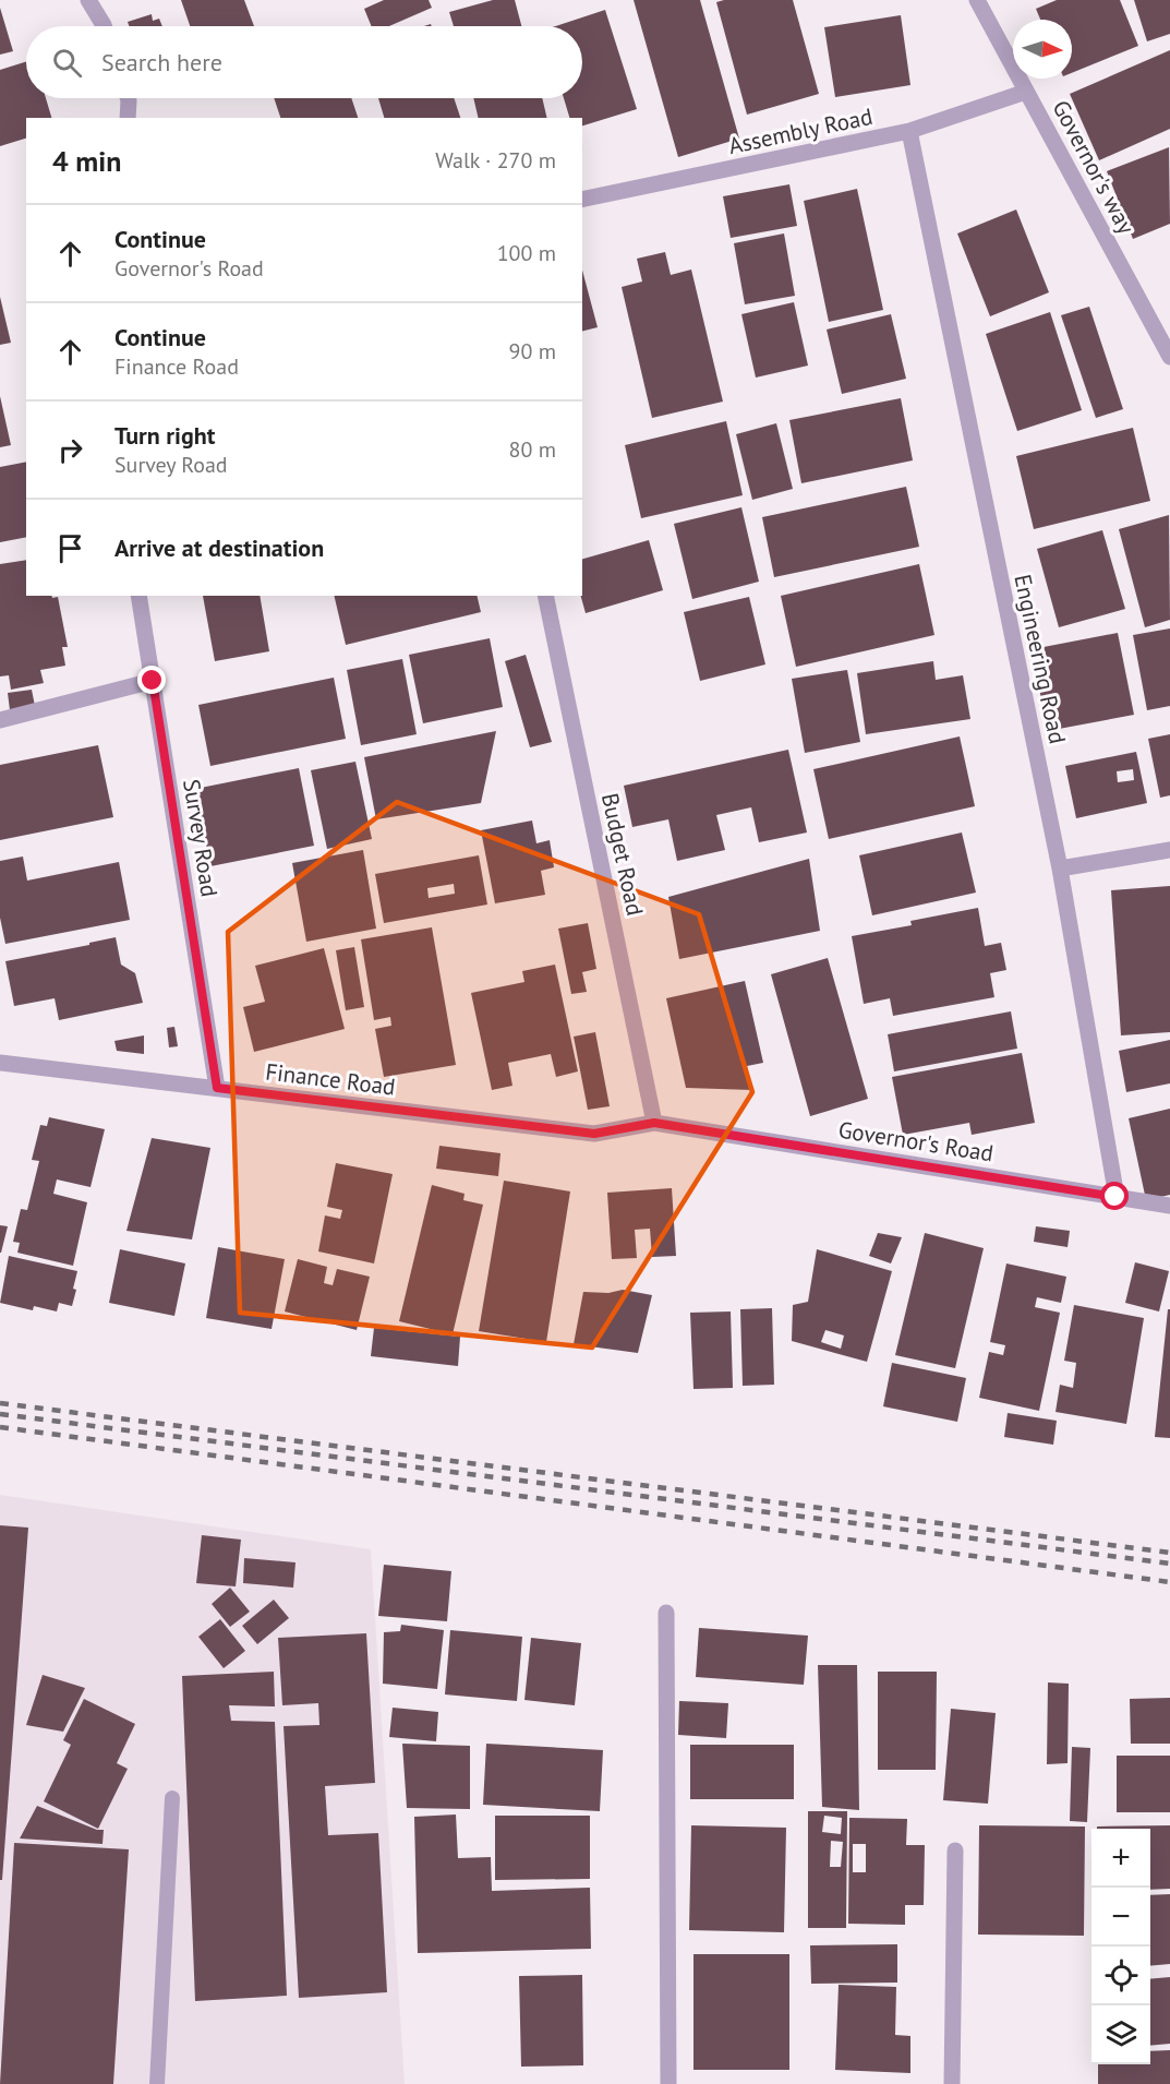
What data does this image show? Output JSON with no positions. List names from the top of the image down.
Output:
{
  "streets": {
    "street": [
      "Assembly Road",
      "Governor's way",
      "Engineering Road",
      "Survey Road",
      "Budget Road",
      "Finance Road",
      "Governor's Road"
    ]
  },
  "crossings": [
    ["Assembly Road", "Governor's way"],
    ["Assembly Road", "Engineering Road"],
    ["Engineering Road", "Governor's Road"],
    ["Survey Road", "Finance Road"],
    ["Budget Road", "Finance Road"],
    ["Budget Road", "Governor's Road"],
    ["Finance Road", "Governor's Road"]
  ],
  "north": "right",
  "page": {
    "search": "Search here",
    "heading": ["4 min", "Walk · 270 m"],
    "list": [
      ["Continue", "Governor's Road", "100 m"],
      ["Continue", "Finance Road", "90 m"],
      ["Turn right", "Survey Road", "80 m"],
      "Arrive at destination"
    ],
    "map_buttons": ["+", "−"]
  }
}
